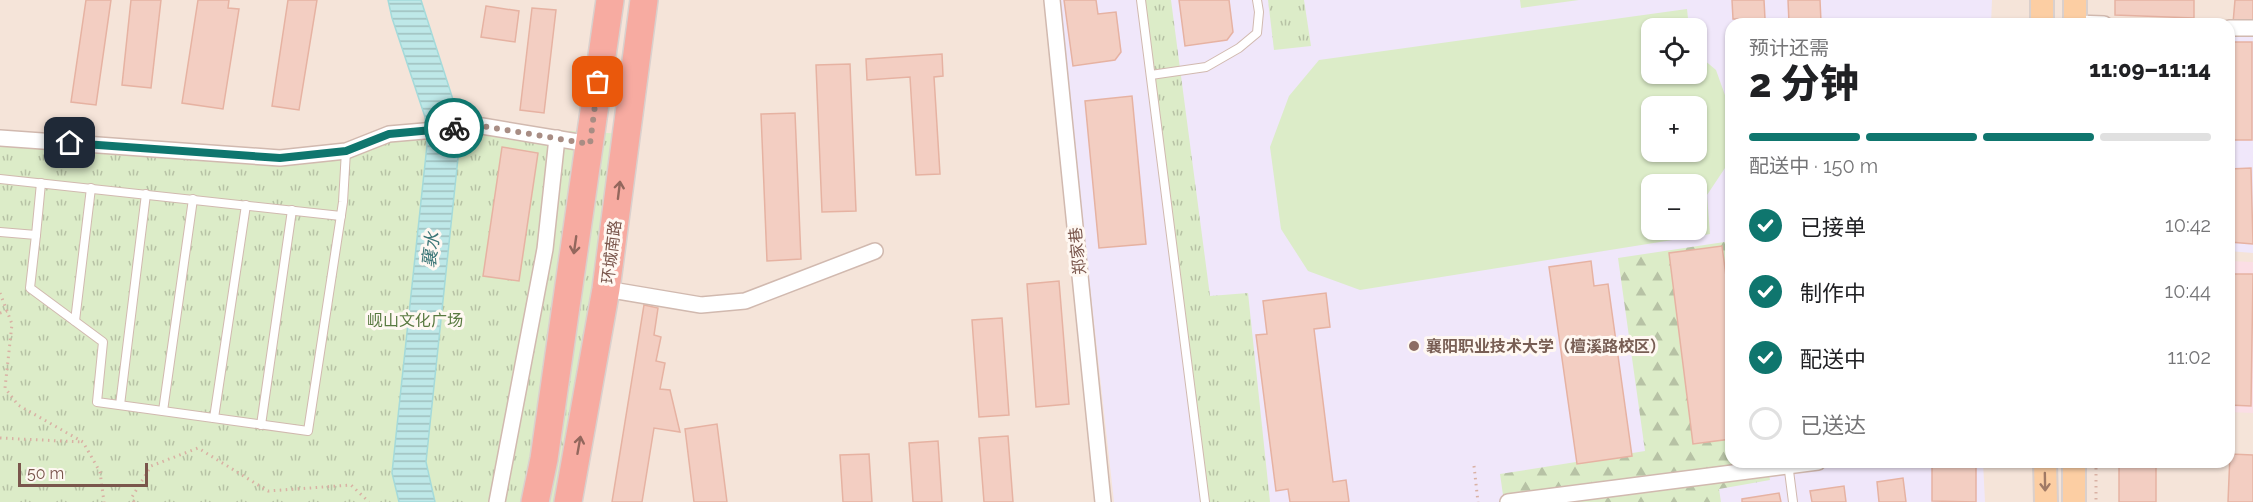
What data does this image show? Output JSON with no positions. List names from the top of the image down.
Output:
{
  "streets": {
    "highway": ["环城南路"],
    "street": ["郑家巷"]
  },
  "water": ["襄水"],
  "parks": ["岘山文化广场"],
  "places": ["襄阳职业技术大学（檀溪路校区）"],
  "scale_bar": "50 m",
  "page": {
    "map_buttons": ["+", "−"],
    "heading": ["2 分钟", "预计还需", "11:09–11:14"],
    "bar": "配送中 · 150 m",
    "list": [
      ["已接单", "10:42"],
      ["制作中", "10:44"],
      ["配送中", "11:02"],
      "已送达"
    ],
    "scale": "50 m"
  }
}
